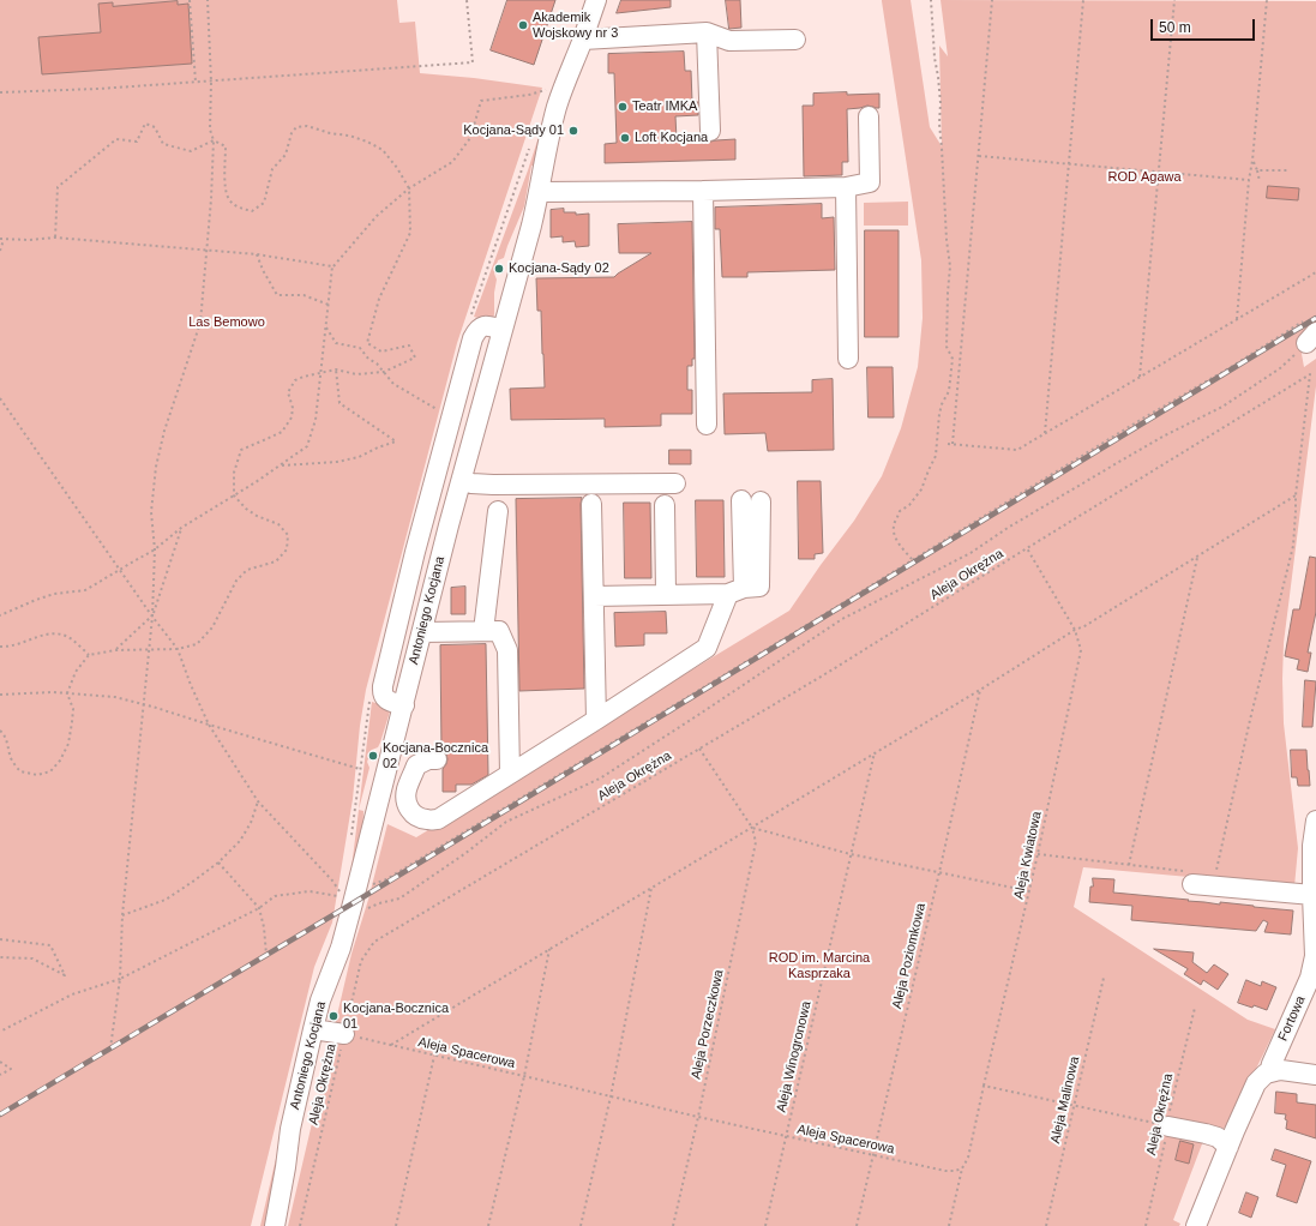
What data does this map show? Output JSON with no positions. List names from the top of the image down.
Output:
{
  "streets": {
    "street": ["Antoniego Kocjana", "Fortowa"],
    "path": [
      "Aleja Okrężna",
      "Aleja Kwiatowa",
      "Aleja Poziomkowa",
      "Aleja Porzeczkowa",
      "Aleja Spacerowa",
      "Aleja Winogronowa",
      "Aleja Malinowa"
    ]
  },
  "crossings": [
    ["Aleja Okrężna", "Aleja Kwiatowa"],
    ["Aleja Okrężna", "Aleja Spacerowa"],
    ["Aleja Poziomkowa", "Aleja Spacerowa"],
    ["Aleja Porzeczkowa", "Aleja Spacerowa"],
    ["Aleja Spacerowa", "Aleja Winogronowa"]
  ],
  "parks": ["ROD Agawa", "Las Bemowo", "ROD im. Marcina Kasprzaka"],
  "places": [
    "Akademik Wojskowy nr 3",
    "Teatr IMKA",
    "Kocjana-Sądy 01",
    "Loft Kocjana",
    "Kocjana-Sądy 02",
    "Kocjana-Bocznica 02",
    "Kocjana-Bocznica 01"
  ],
  "scale_bar": "50 m"
}
